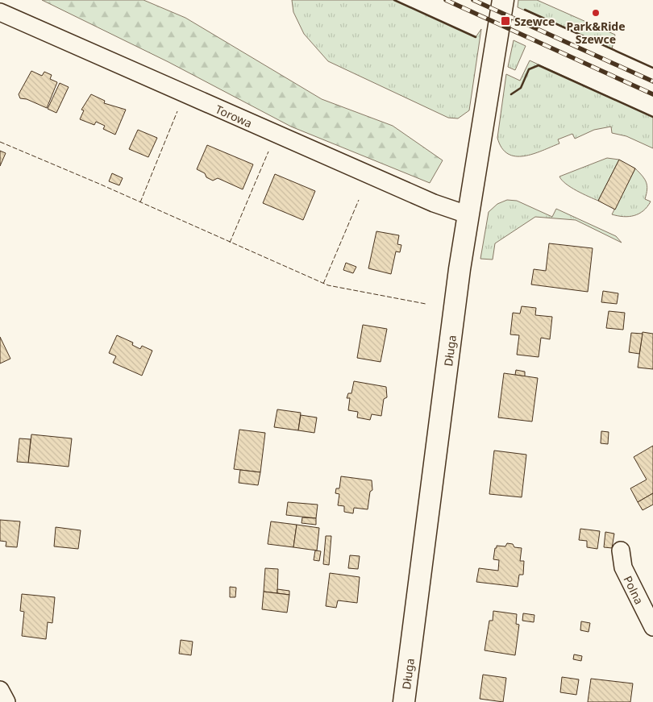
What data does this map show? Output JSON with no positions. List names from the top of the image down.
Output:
{
  "streets": {
    "street": ["Torowa", "Długa", "Polna"]
  },
  "crossings": [
    ["Torowa", "Długa"]
  ],
  "places": {
    "other": ["Park&Ride Szewce"],
    "transit": ["Szewce"]
  }
}
